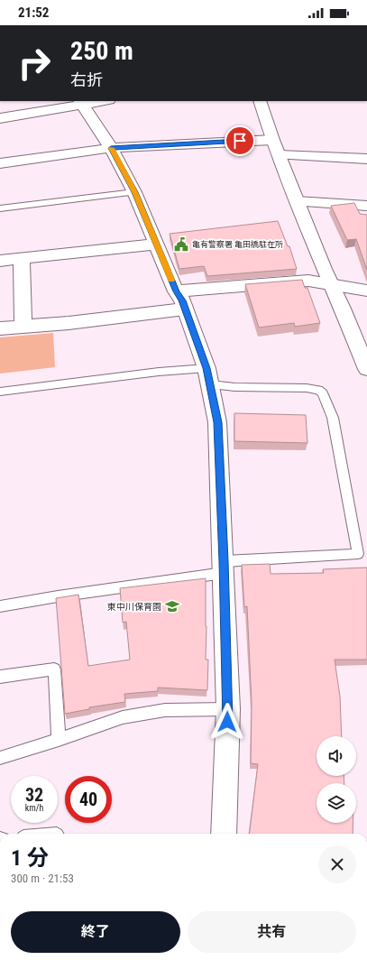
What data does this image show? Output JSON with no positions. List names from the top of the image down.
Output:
{
  "places": {
    "public building": ["亀有警察署 亀田橋駐在所"],
    "school or university": ["東中川保育園"]
  },
  "page": {
    "status": "21:52",
    "turn": ["250 m", "右折"],
    "speed": "32 km/h",
    "limit": "40",
    "heading": ["1 分", "300 m · 21:53"],
    "buttons": ["終了", "共有"]
  }
}
